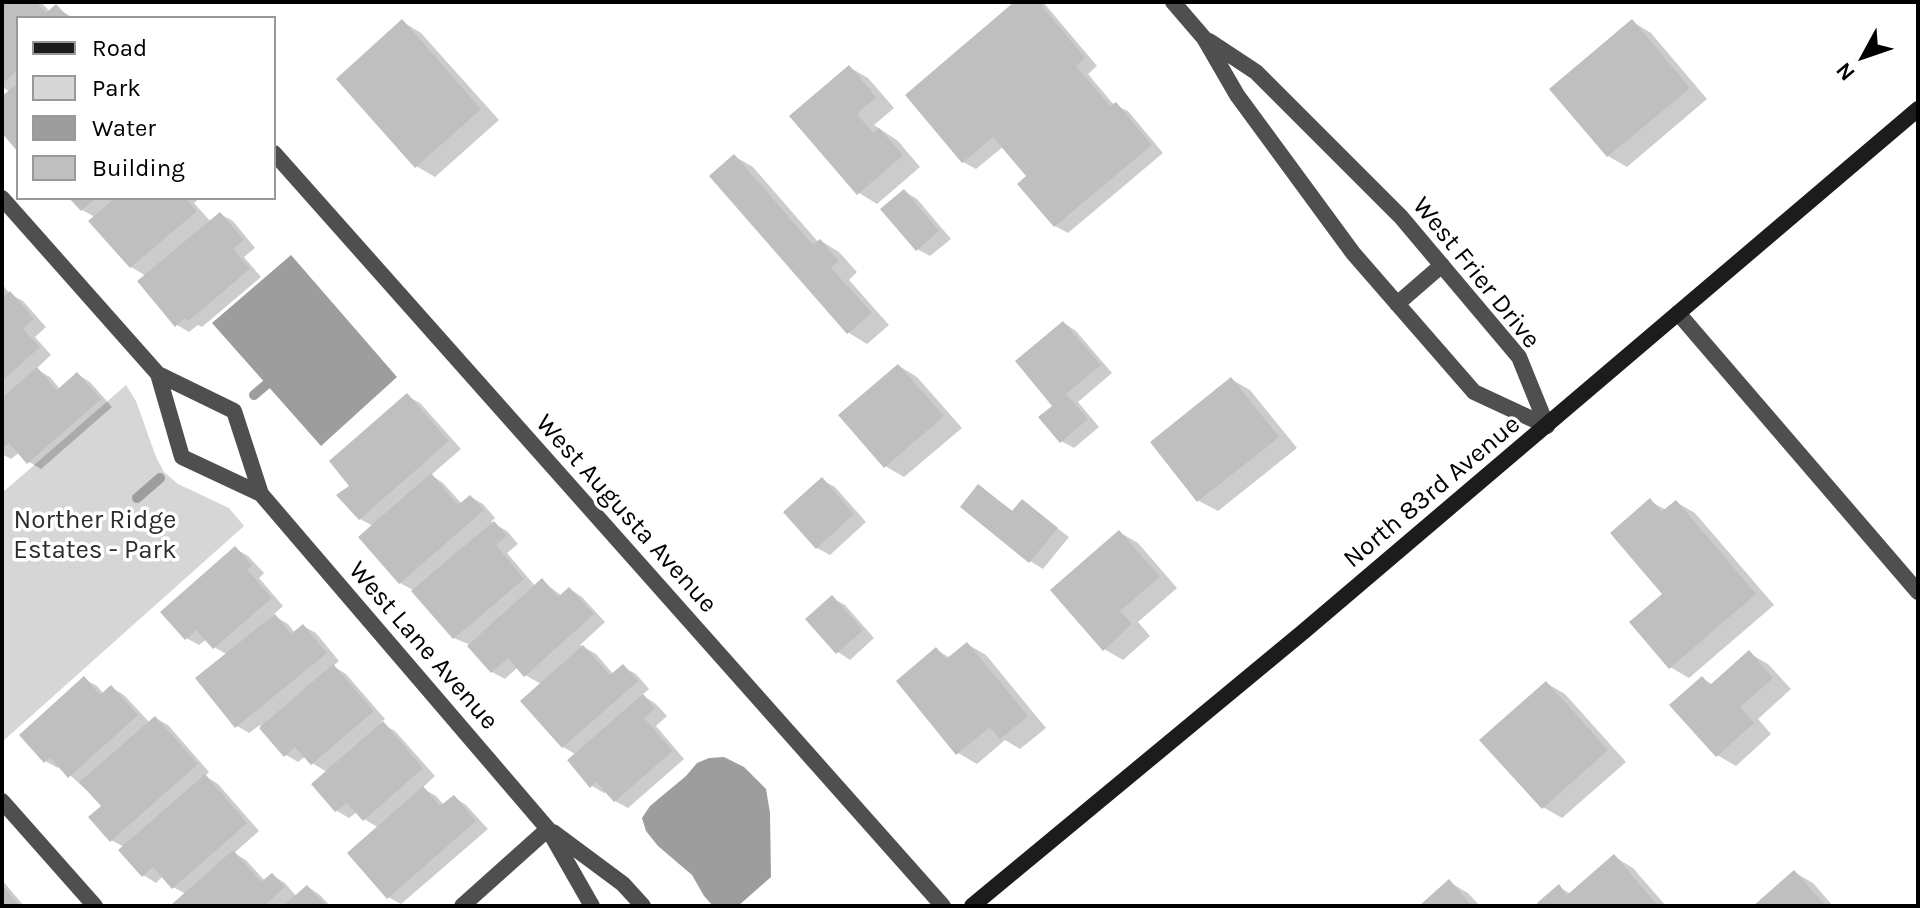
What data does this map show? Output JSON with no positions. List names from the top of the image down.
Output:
{
  "streets": {
    "main road": ["North 83rd Avenue"],
    "street": ["West Frier Drive", "West Augusta Avenue", "West Lane Avenue"]
  },
  "crossings": [
    ["West Frier Drive", "North 83rd Avenue"]
  ],
  "parks": ["Norther Ridge Estates - Park"],
  "legend": [
    "Road",
    "Park",
    "Water",
    "Building"
  ],
  "north": "bottom left"
}
